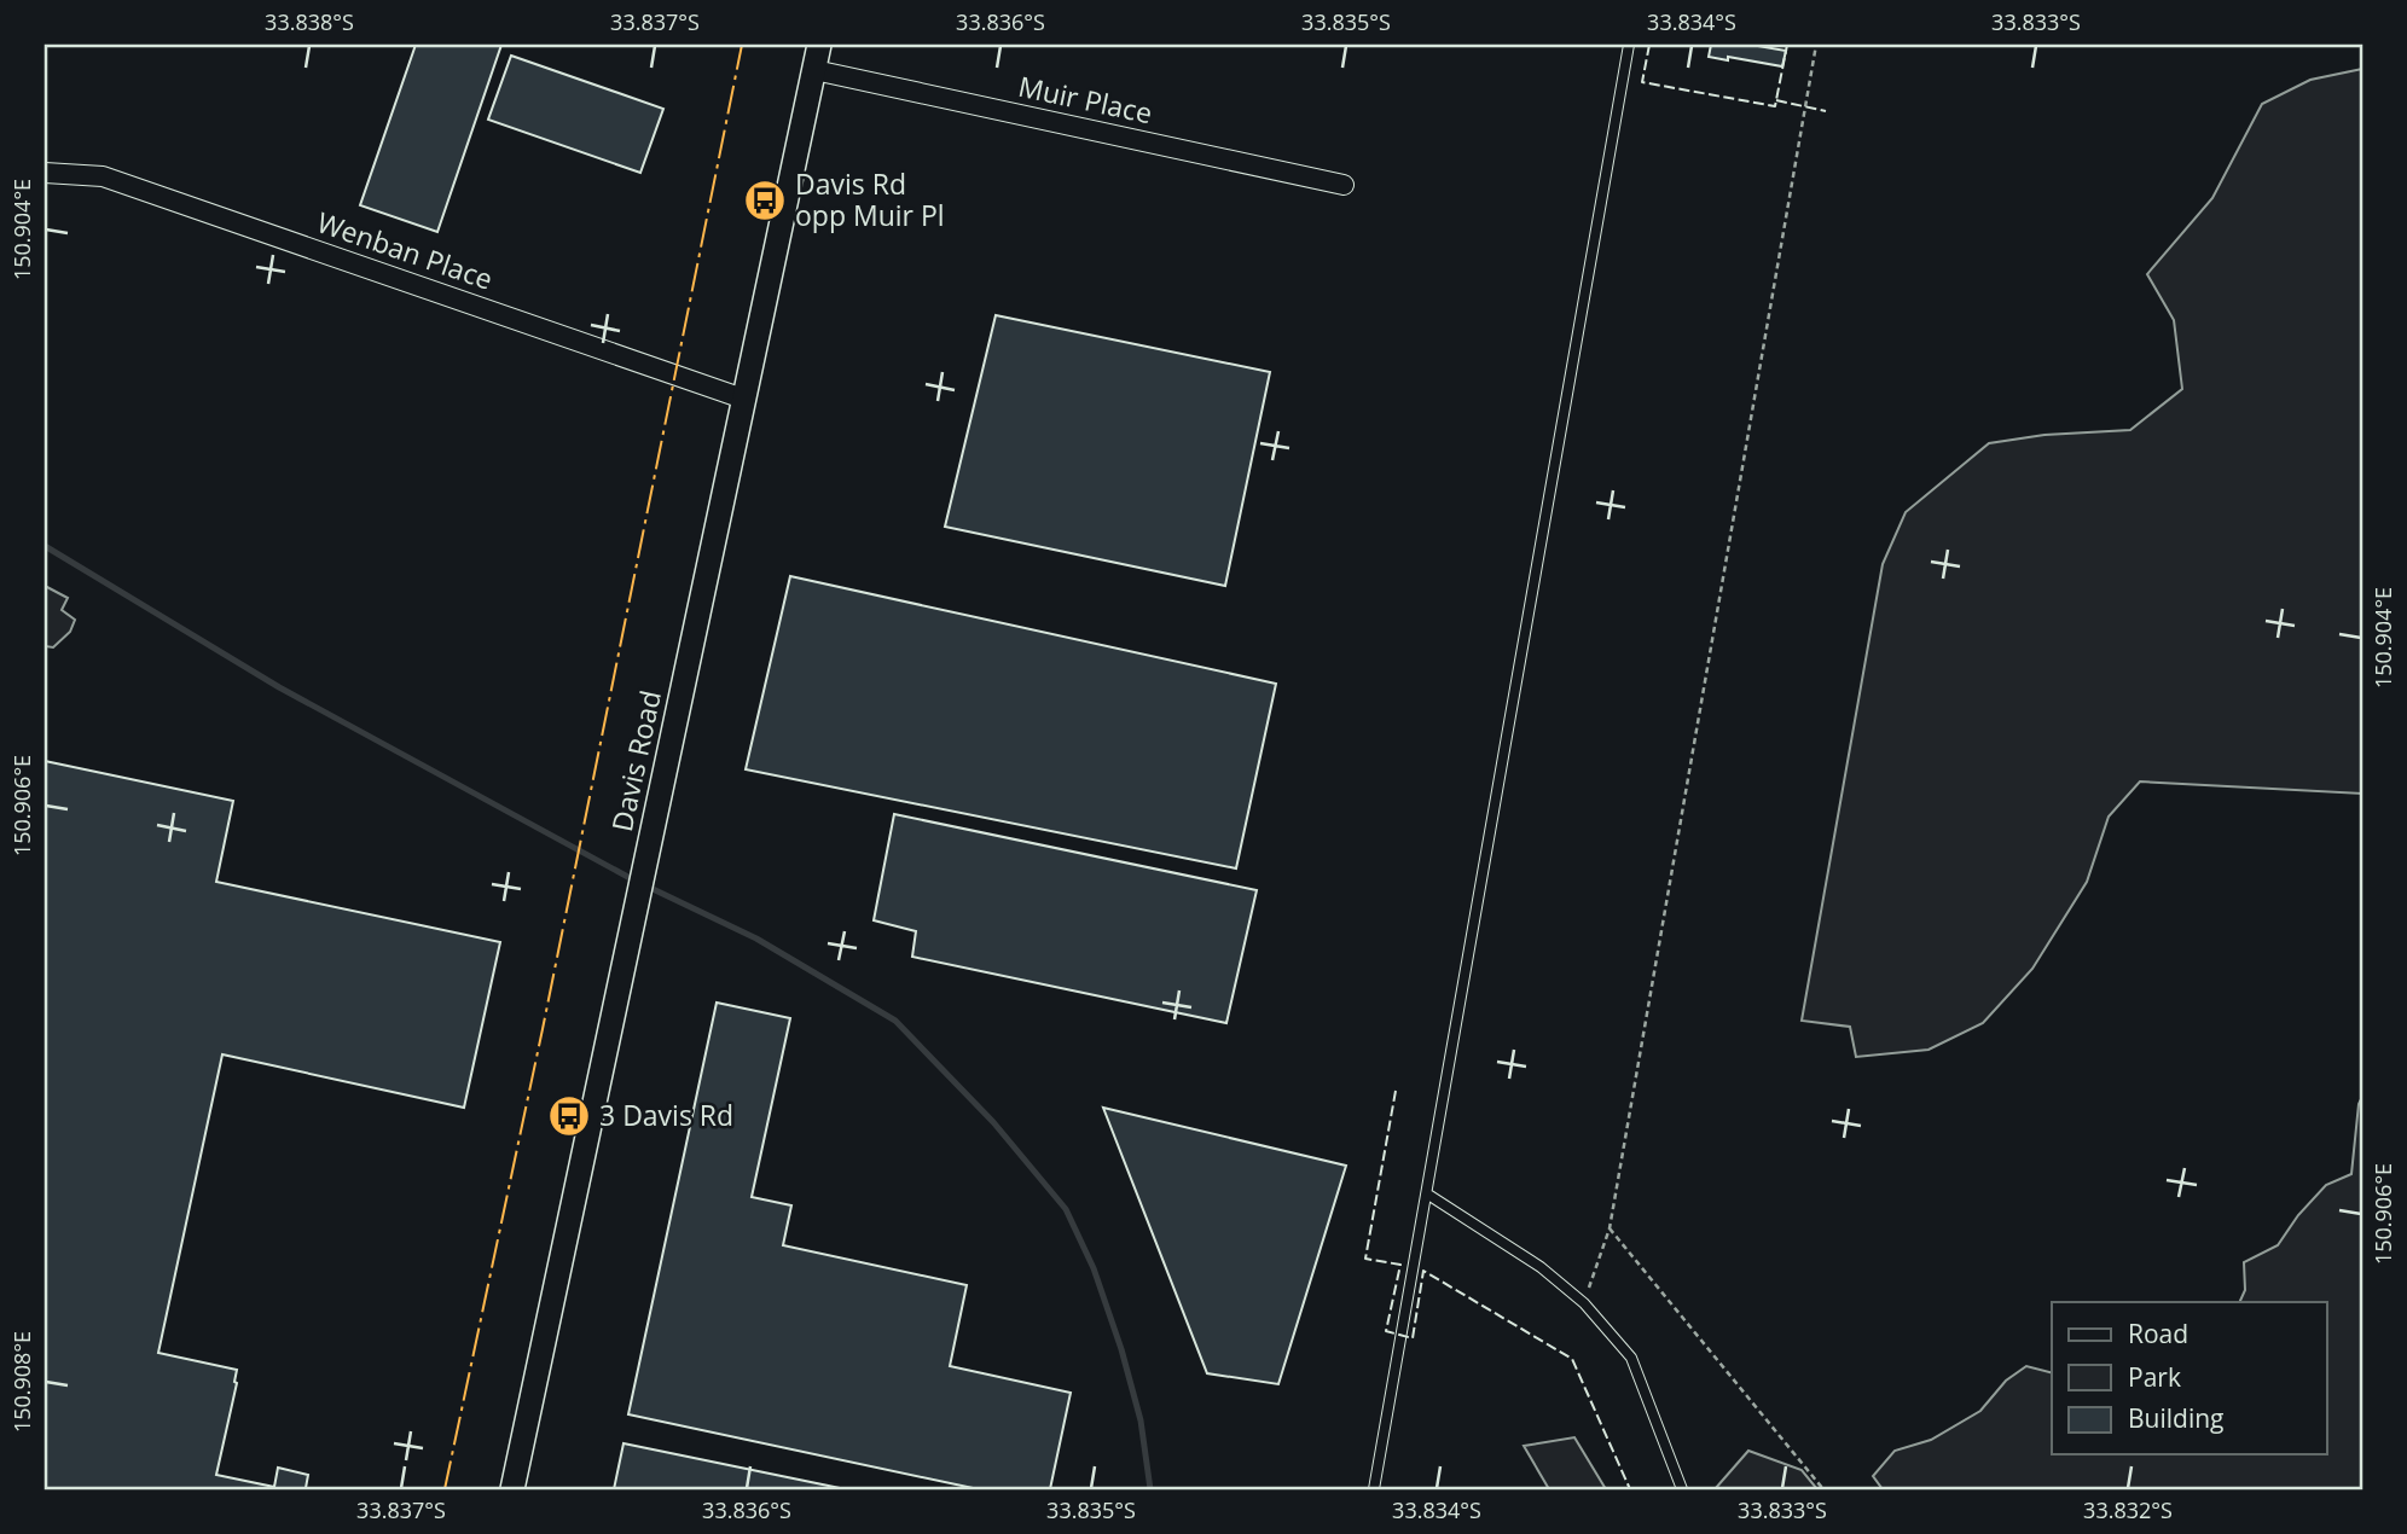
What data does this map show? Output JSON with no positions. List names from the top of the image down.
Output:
{
  "streets": {
    "street": ["Muir Place", "Wenban Place", "Davis Road"]
  },
  "crossings": [
    ["Muir Place", "Davis Road"],
    ["Wenban Place", "Davis Road"]
  ],
  "places": {
    "bus stop": ["Davis Rd opp Muir Pl", "3 Davis Rd"]
  },
  "legend": ["Road", "Park", "Building"],
  "coordinates": [
    "33.838°S",
    "33.837°S",
    "33.836°S",
    "33.835°S",
    "33.834°S",
    "33.833°S",
    "150.904°E",
    "150.906°E",
    "150.908°E",
    "33.832°S"
  ]
}
